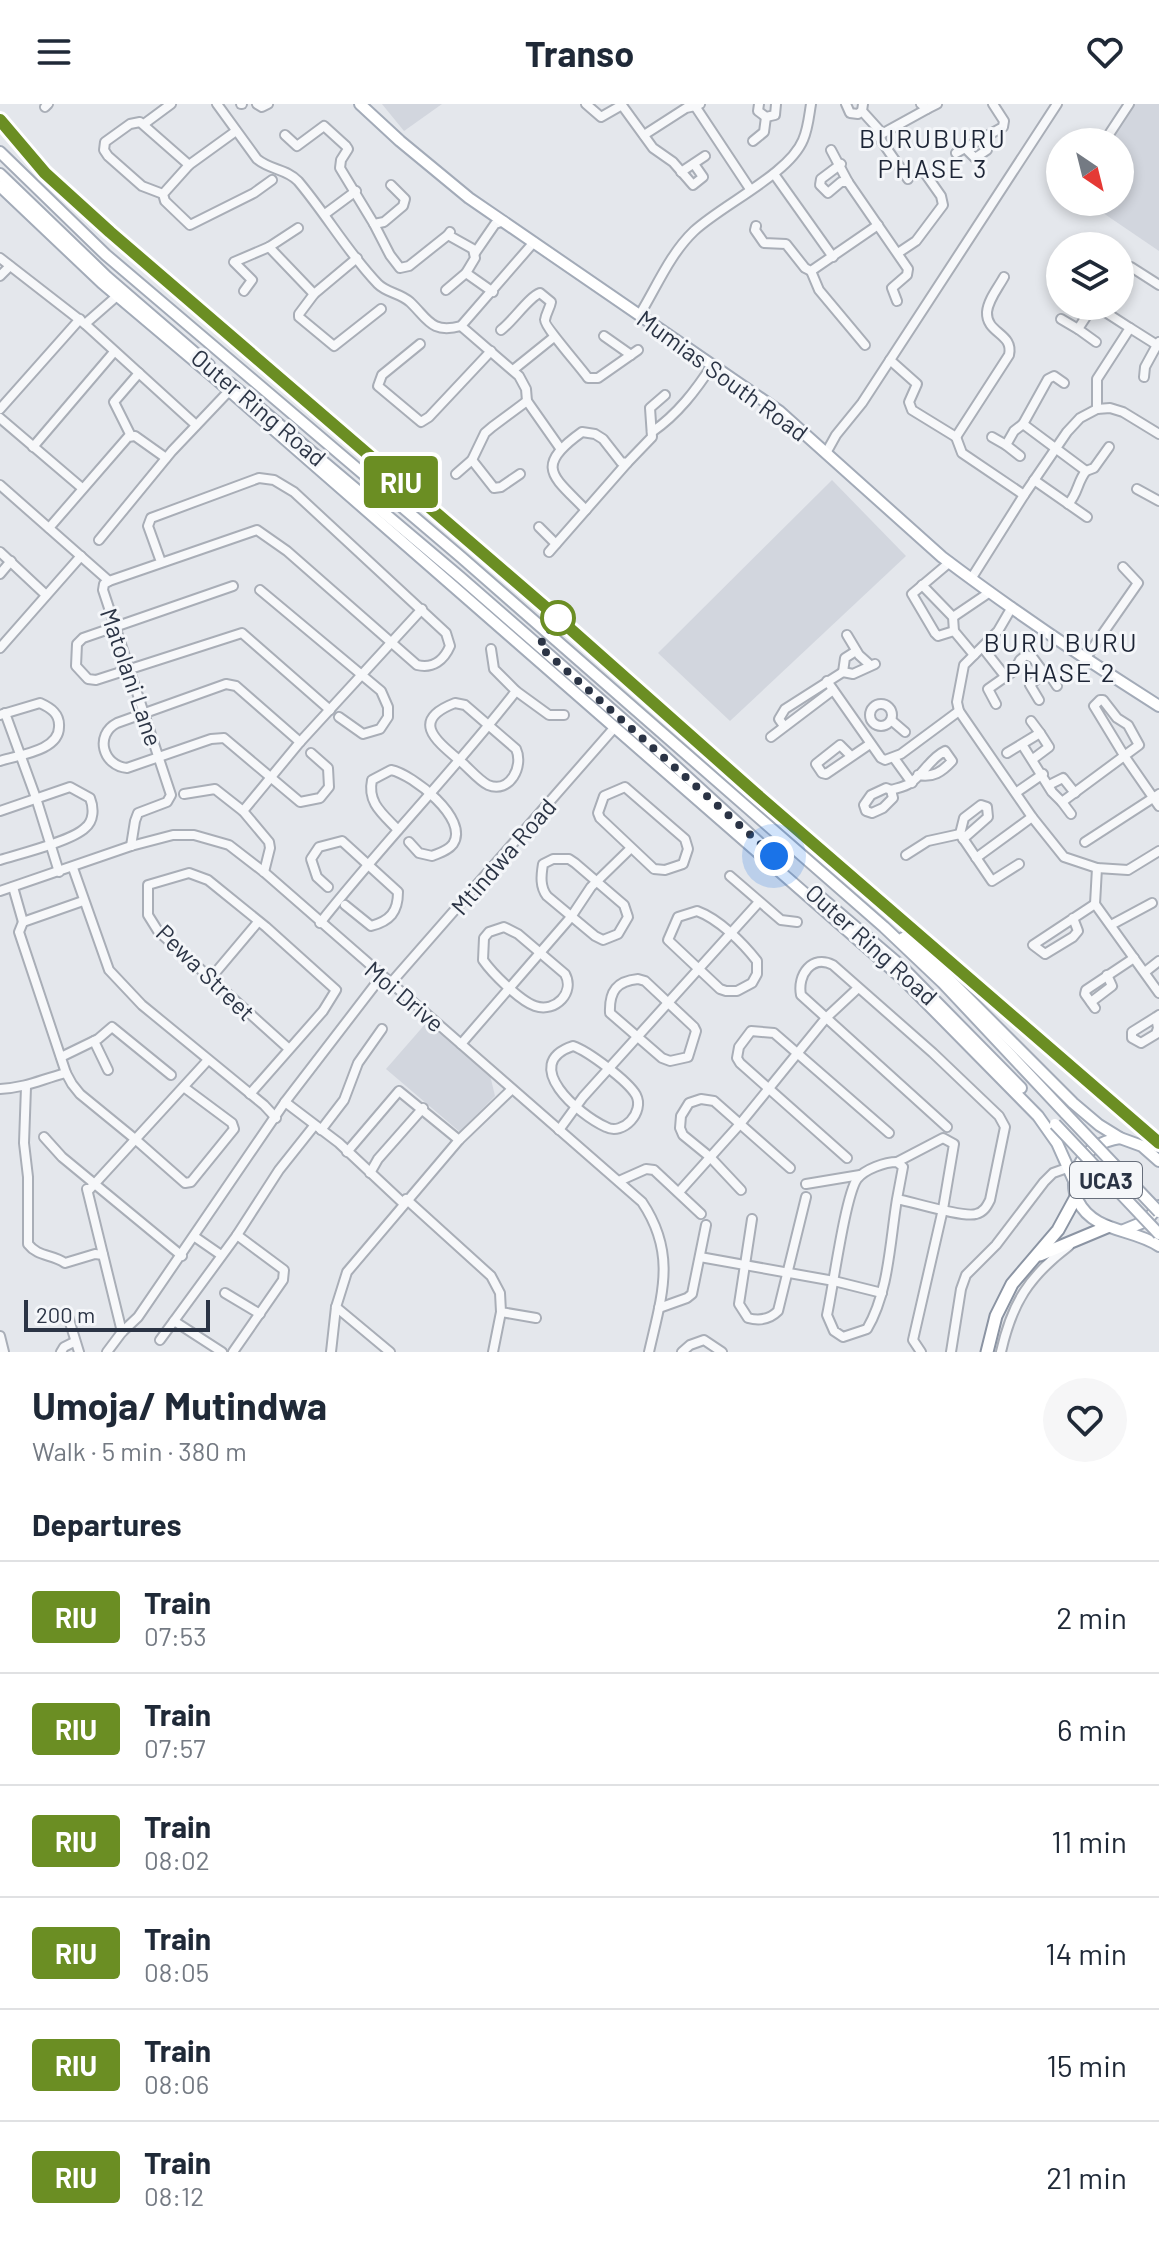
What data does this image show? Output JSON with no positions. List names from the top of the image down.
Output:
{
  "streets": {
    "main road": ["Mumias South Road", "Outer Ring Road", "UCA3"],
    "street": [
      "Matolani Lane",
      "Mtindwa Road",
      "Pewa Street",
      "Moi Drive"
    ]
  },
  "crossings": [
    ["Outer Ring Road", "UCA3"],
    ["Matolani Lane", "Moi Drive"],
    ["Mtindwa Road", "Moi Drive"],
    ["Mtindwa Road", "UCA3"]
  ],
  "districts": ["BURUBURU PHASE 3", "BURU BURU PHASE 2"],
  "scale_bar": "200 m",
  "north": "bottom right",
  "page": {
    "header": "Transo",
    "on_map": "RIU",
    "scale": "200 m",
    "heading": [
      ["Umoja/ Mutindwa", "Walk · 5 min · 380 m"],
      "Departures"
    ],
    "list": [
      {
        "mark": "RIU",
        "name": "Train",
        "note": "07:53",
        "value": "2 min"
      },
      {
        "mark": "RIU",
        "name": "Train",
        "note": "07:57",
        "value": "6 min"
      },
      {
        "mark": "RIU",
        "name": "Train",
        "note": "08:02",
        "value": "11 min"
      },
      {
        "mark": "RIU",
        "name": "Train",
        "note": "08:05",
        "value": "14 min"
      },
      {
        "mark": "RIU",
        "name": "Train",
        "note": "08:06",
        "value": "15 min"
      },
      {
        "mark": "RIU",
        "name": "Train",
        "note": "08:12",
        "value": "21 min"
      }
    ]
  }
}
